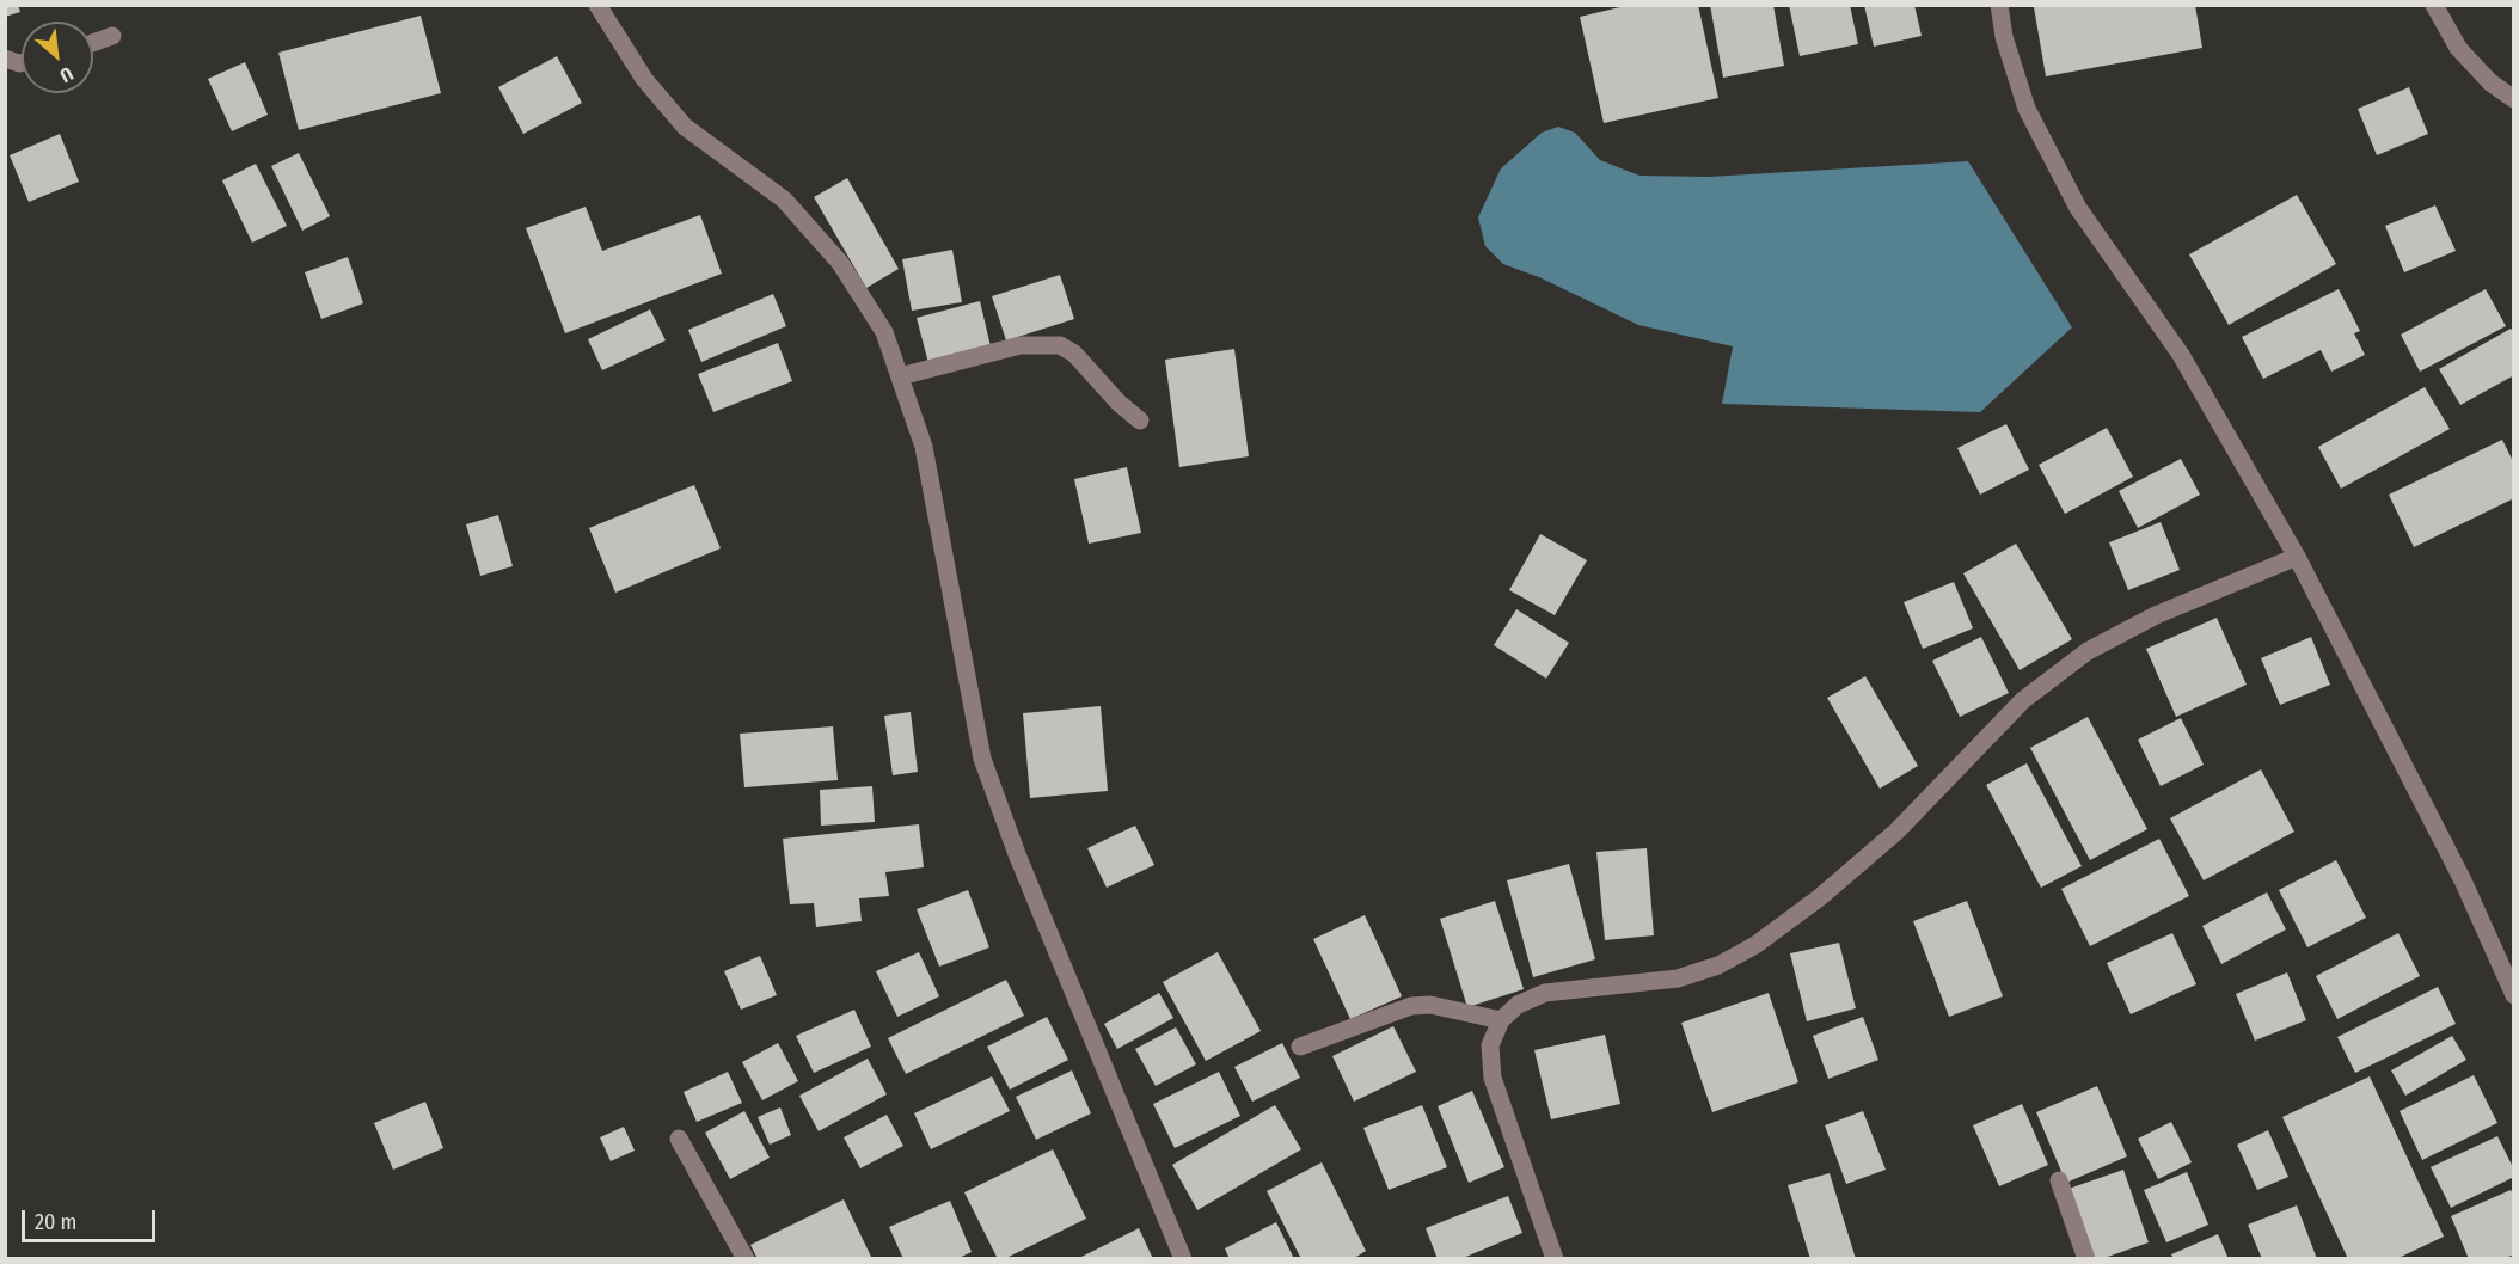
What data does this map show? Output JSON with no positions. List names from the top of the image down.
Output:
{
  "scale_bar": "20 m",
  "north": "bottom right"
}
